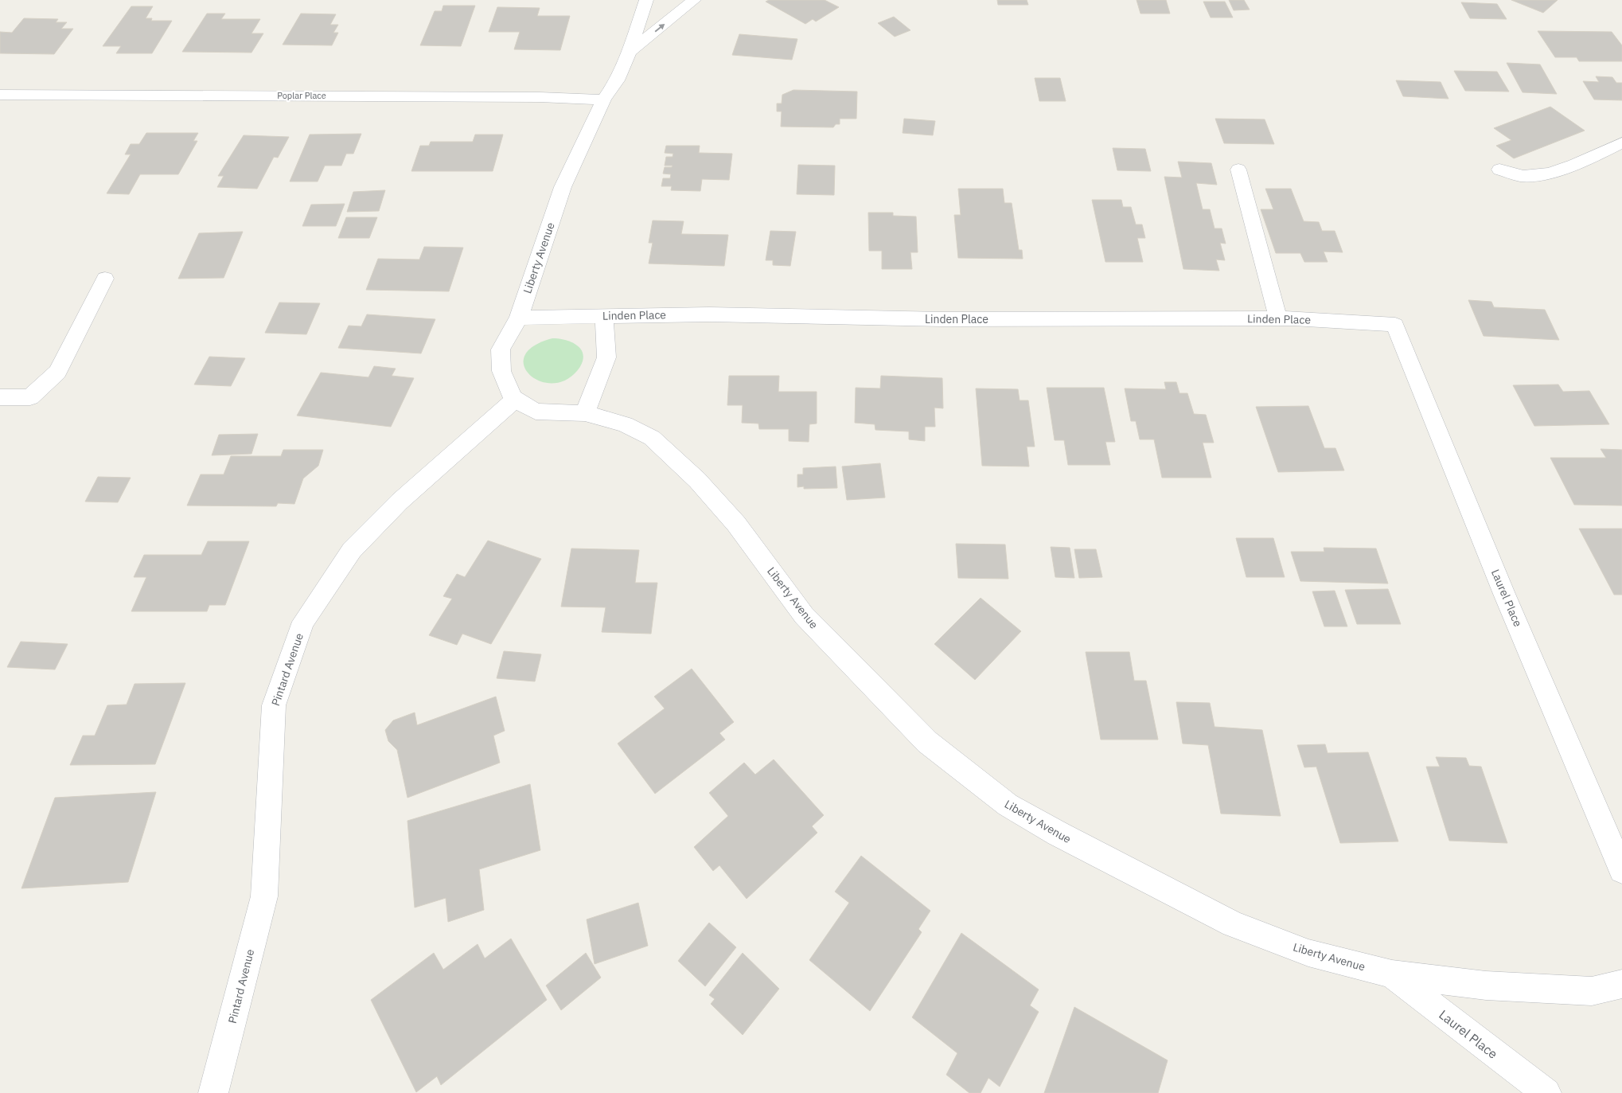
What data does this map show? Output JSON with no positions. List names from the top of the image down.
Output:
{
  "streets": {
    "street": [
      "Poplar Place",
      "Liberty Avenue",
      "Linden Place",
      "Laurel Place",
      "Pintard Avenue"
    ]
  },
  "crossings": [
    ["Poplar Place", "Liberty Avenue"],
    ["Liberty Avenue", "Linden Place"],
    ["Liberty Avenue", "Laurel Place"],
    ["Liberty Avenue", "Pintard Avenue"],
    ["Linden Place", "Laurel Place"],
    ["Linden Place", "Pintard Avenue"]
  ]
}
